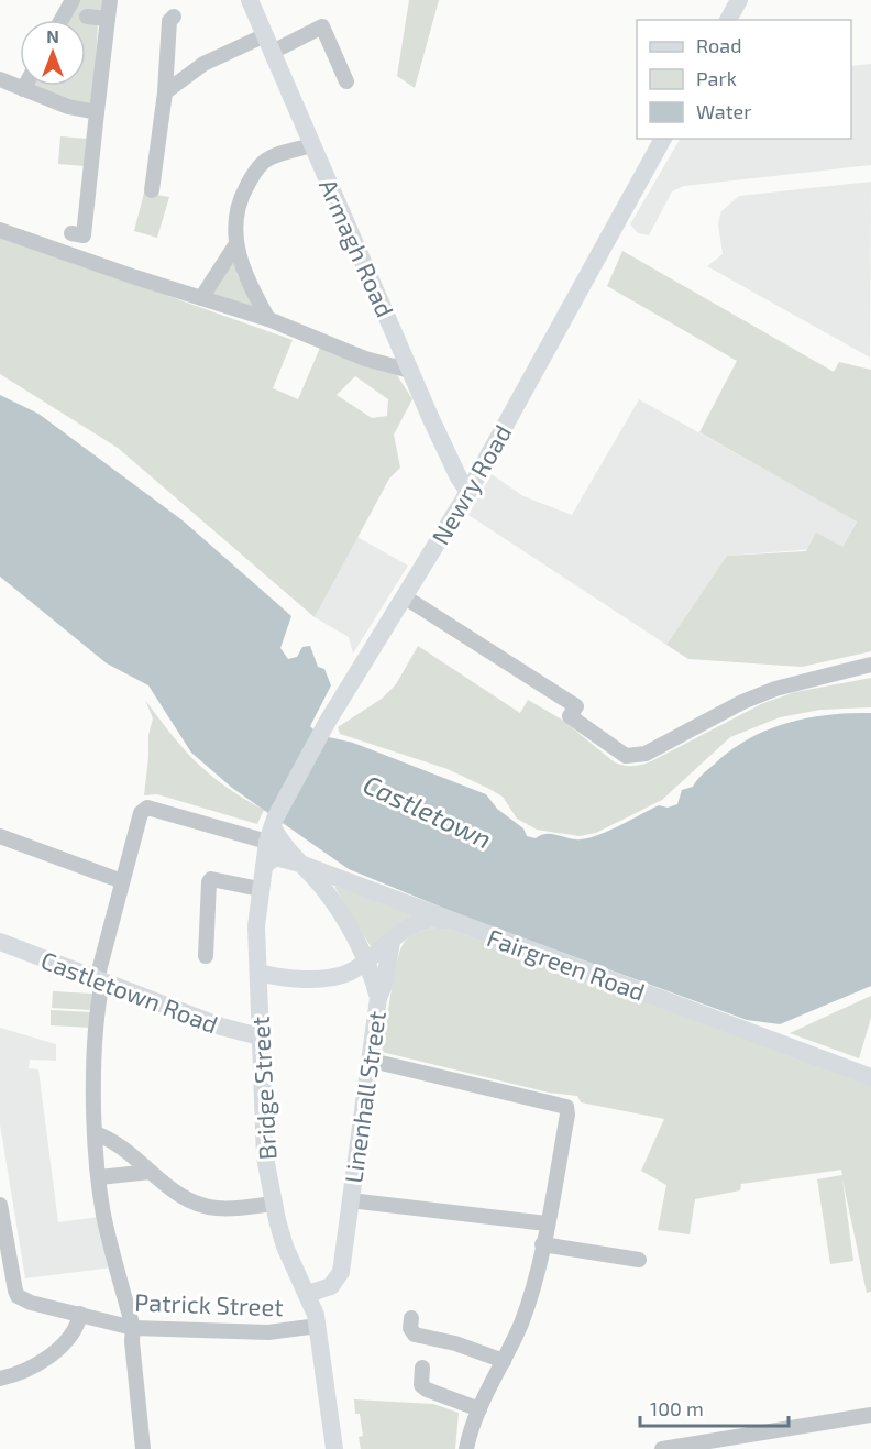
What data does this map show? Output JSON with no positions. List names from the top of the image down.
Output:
{
  "streets": {
    "main road": [
      "Armagh Road",
      "Newry Road",
      "Fairgreen Road",
      "Castletown Road",
      "Bridge Street",
      "Linenhall Street"
    ],
    "street": ["Patrick Street"]
  },
  "crossings": [
    ["Armagh Road", "Newry Road"],
    ["Newry Road", "Bridge Street"],
    ["Fairgreen Road", "Bridge Street"],
    ["Fairgreen Road", "Linenhall Street"],
    ["Castletown Road", "Bridge Street"],
    ["Bridge Street", "Linenhall Street"],
    ["Bridge Street", "Patrick Street"]
  ],
  "water": ["Castletown"],
  "legend": ["Road", "Park", "Water"],
  "scale_bar": "100 m",
  "north": "top"
}
